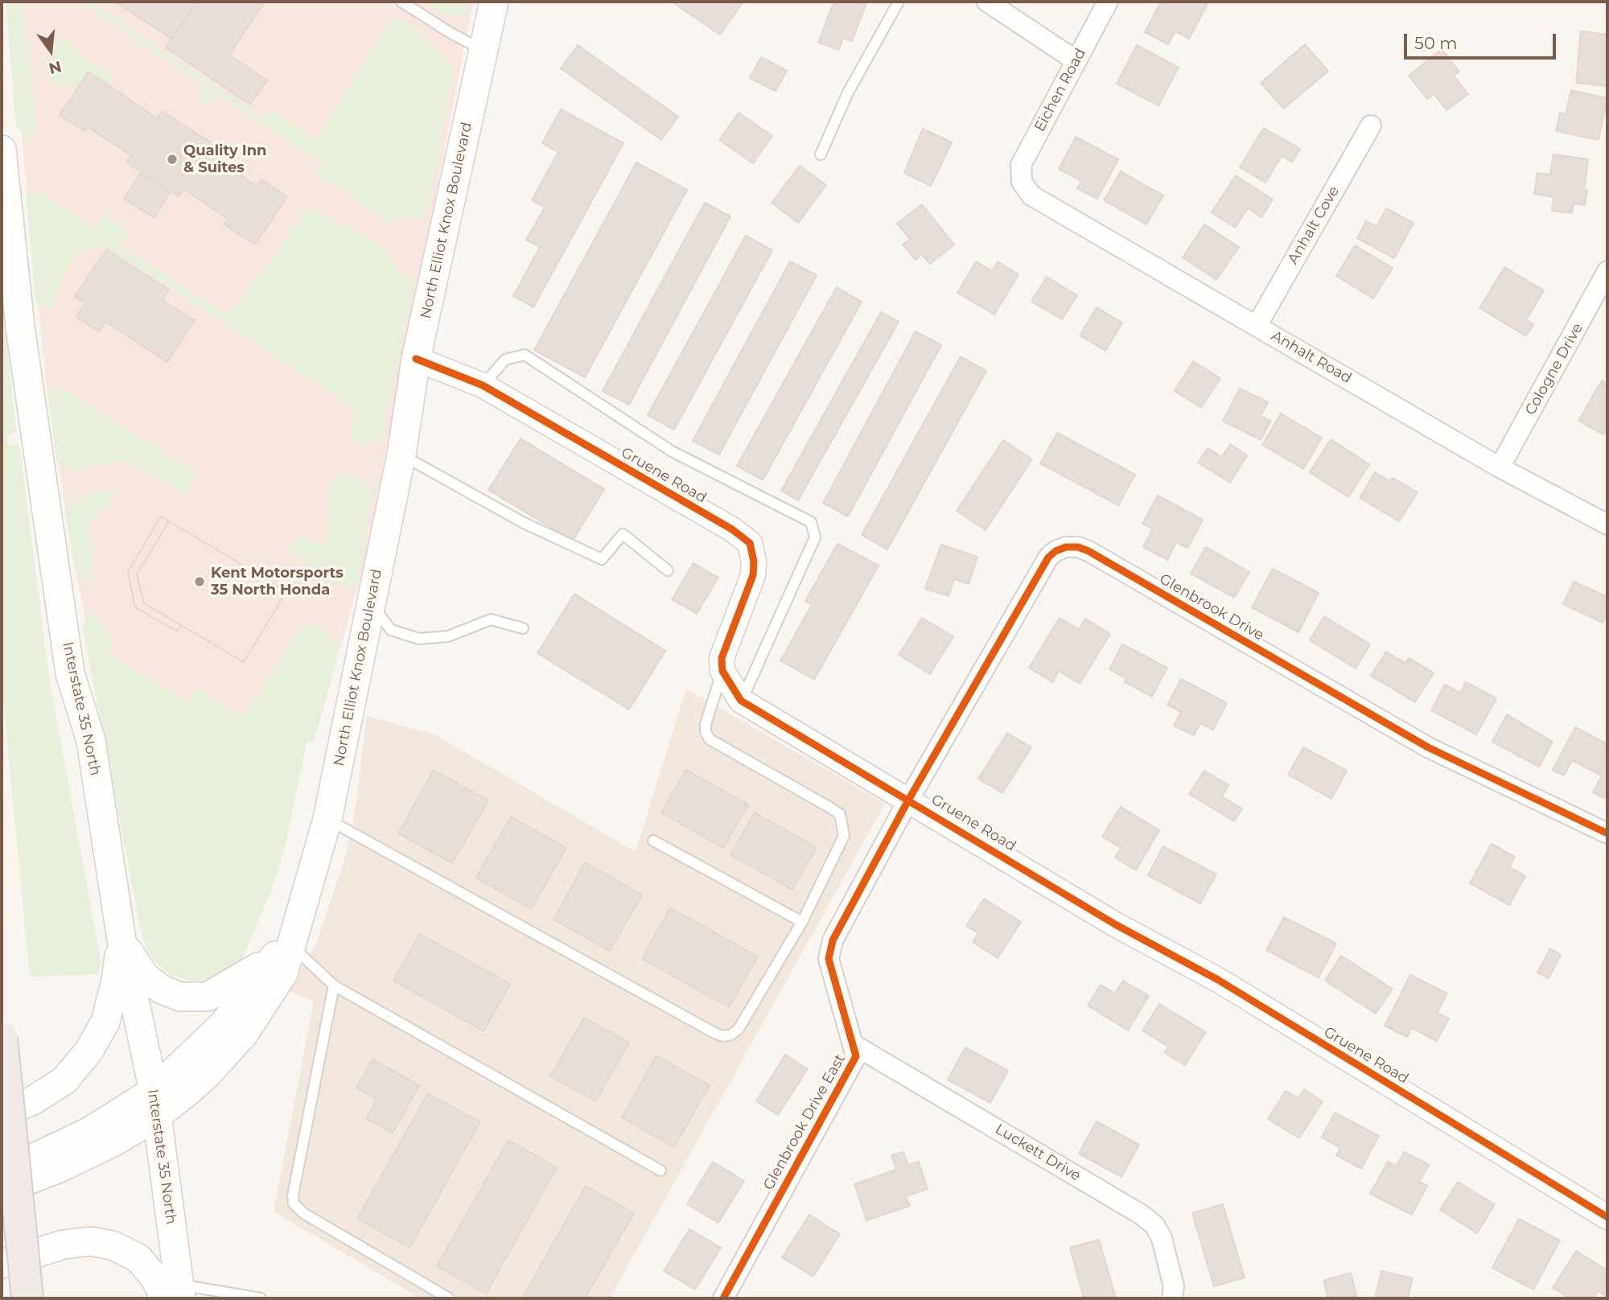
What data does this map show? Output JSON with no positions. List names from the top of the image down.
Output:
{
  "streets": {
    "main road": ["North Elliot Knox Boulevard", "Interstate 35 North"],
    "street": [
      "Eichen Road",
      "Anhalt Cove",
      "Anhalt Road",
      "Cologne Drive",
      "Gruene Road",
      "Glenbrook Drive",
      "Glenbrook Drive East",
      "Luckett Drive"
    ]
  },
  "crossings": [
    ["Eichen Road", "Anhalt Road"],
    ["North Elliot Knox Boulevard", "Gruene Road"],
    ["North Elliot Knox Boulevard", "Interstate 35 North"],
    ["Anhalt Cove", "Anhalt Road"],
    ["Anhalt Road", "Cologne Drive"],
    ["Gruene Road", "Glenbrook Drive"],
    ["Gruene Road", "Glenbrook Drive East"],
    ["Glenbrook Drive", "Glenbrook Drive East"],
    ["Glenbrook Drive East", "Luckett Drive"]
  ],
  "places": ["Quality Inn & Suites", "Kent Motorsports 35 North Honda"],
  "scale_bar": "50 m",
  "north": "bottom"
}
